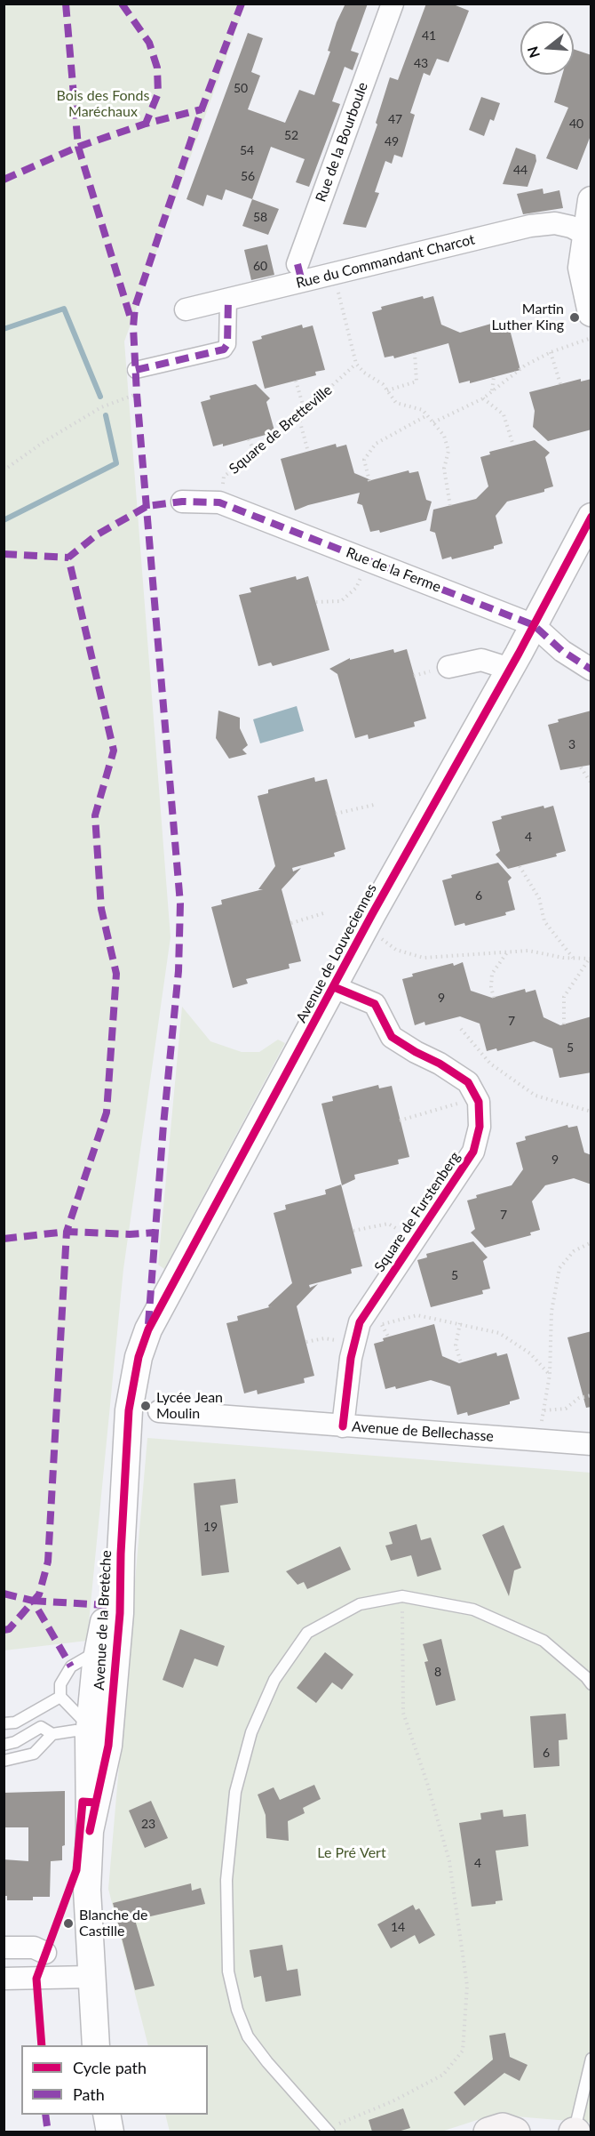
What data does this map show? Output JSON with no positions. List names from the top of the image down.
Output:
{
  "streets": {
    "street": [
      "Rue de la Bourboule",
      "Rue du Commandant Charcot",
      "Rue de la Ferme",
      "Avenue de Louveciennes",
      "Square de Furstenberg",
      "Avenue de Bellechasse",
      "Avenue de la Bretèche"
    ],
    "path": ["Square de Bretteville"]
  },
  "crossings": [
    ["Rue de la Bourboule", "Rue du Commandant Charcot"],
    ["Square de Bretteville", "Rue de la Ferme"],
    ["Rue de la Ferme", "Avenue de Louveciennes"],
    ["Avenue de Louveciennes", "Avenue de la Bretèche"],
    ["Square de Furstenberg", "Avenue de Bellechasse"]
  ],
  "parks": ["Bois des Fonds Maréchaux", "Le Pré Vert"],
  "places": ["Martin Luther King", "Lycée Jean Moulin", "Blanche de Castille"],
  "house_numbers": [
    "41",
    "43",
    "50",
    "47",
    "40",
    "52",
    "49",
    "54",
    "44",
    "56",
    "58",
    "60",
    "3",
    "4",
    "6",
    "9",
    "7",
    "5",
    "9",
    "7",
    "5",
    "19",
    "8",
    "6",
    "23",
    "4",
    "14"
  ],
  "legend": ["Cycle path", "Path"],
  "north": "left"
}
